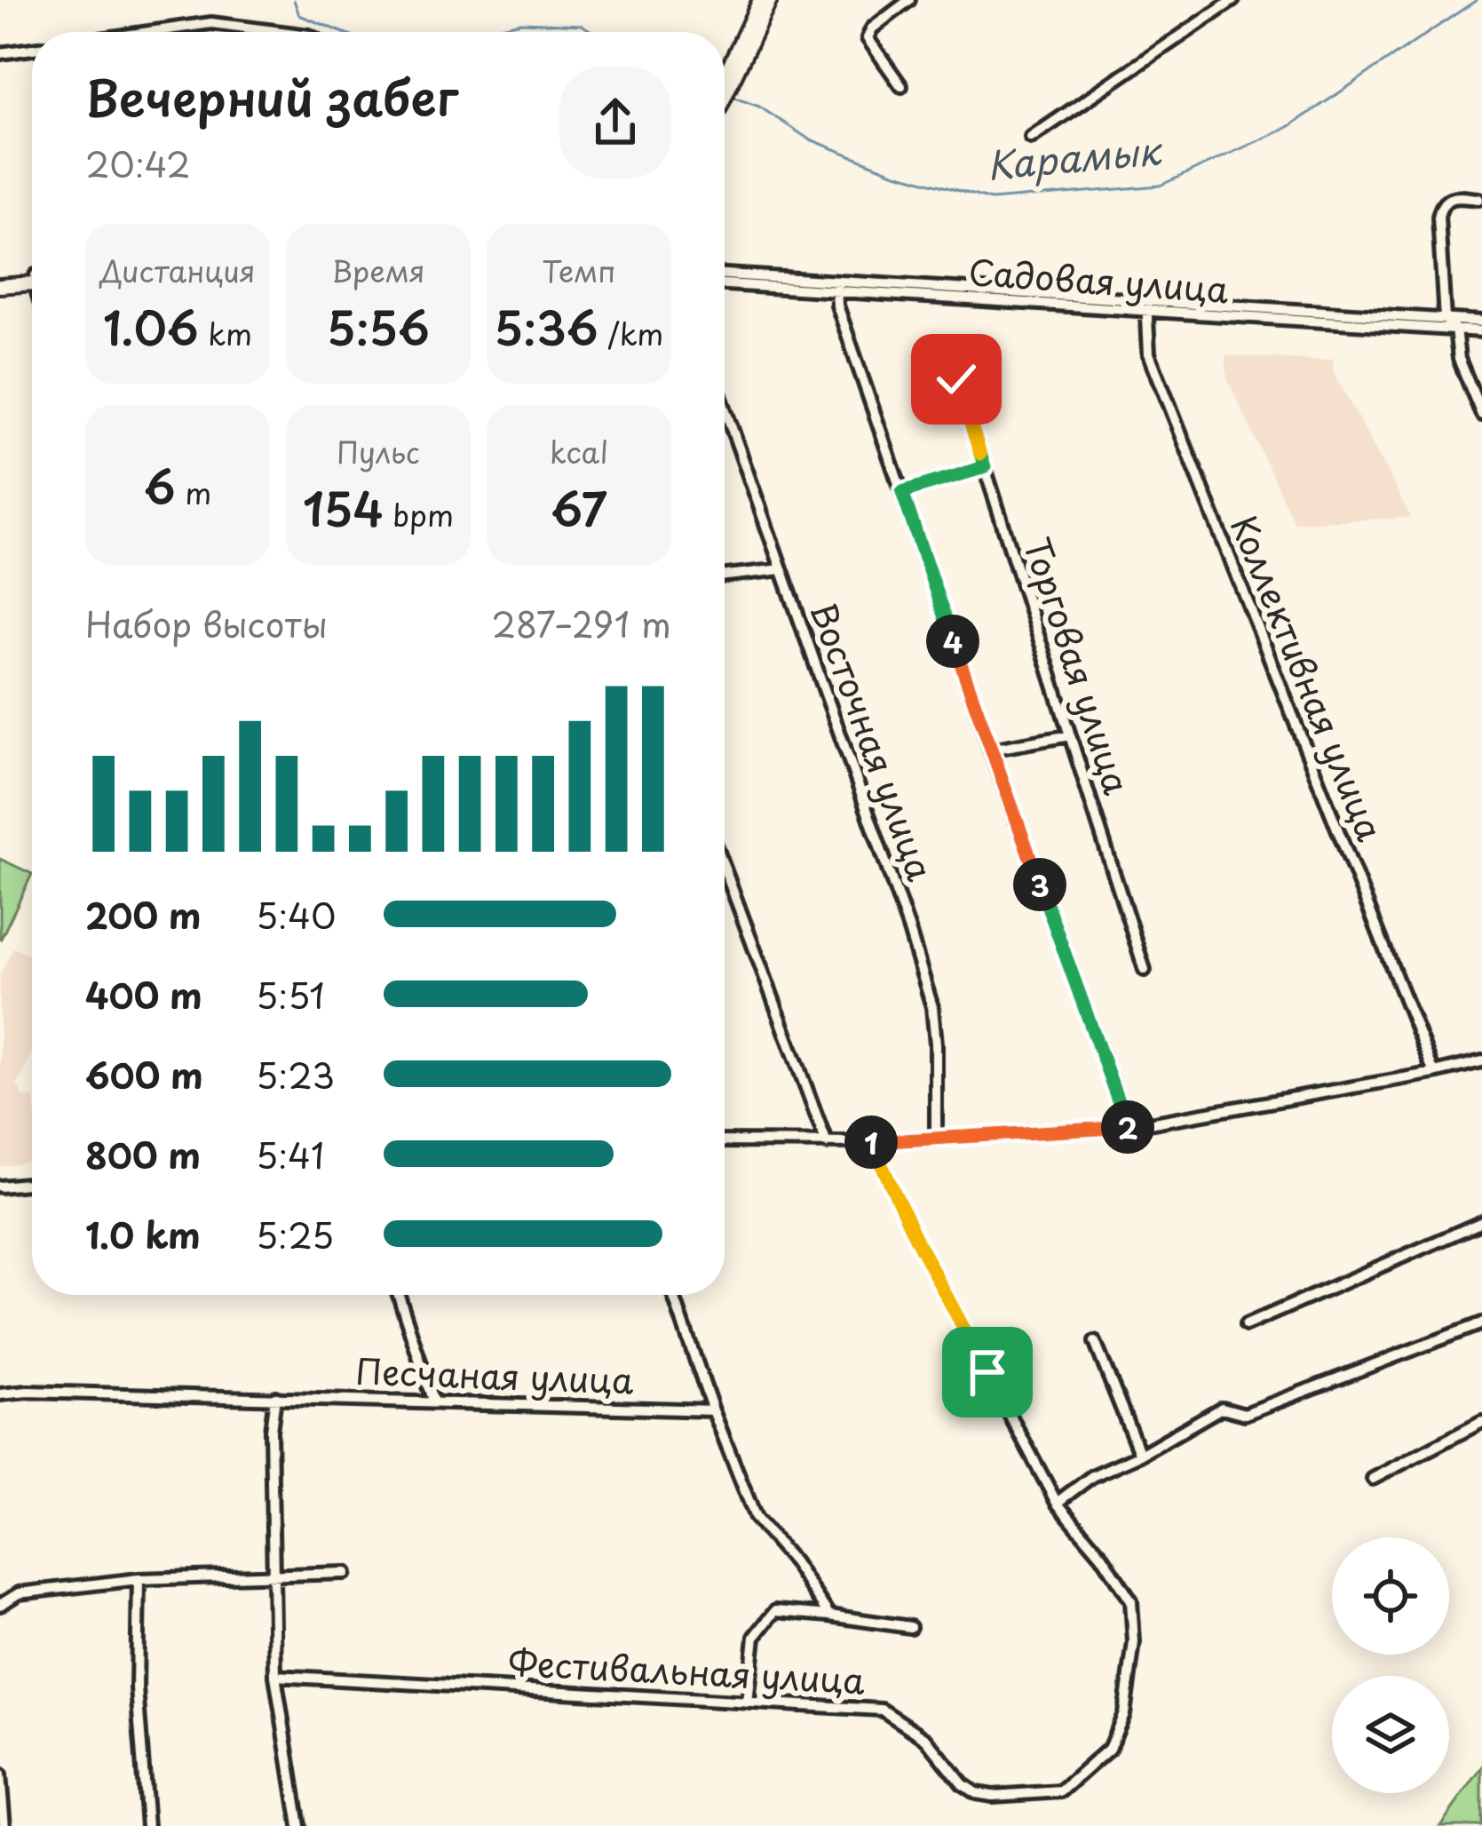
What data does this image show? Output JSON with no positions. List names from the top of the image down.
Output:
{
  "streets": {
    "street": [
      "Садовая улица",
      "Торговая улица",
      "Коллективная улица",
      "Восточная улица",
      "Песчаная улица",
      "Фестивальная улица"
    ]
  },
  "crossings": [
    ["Садовая улица", "Коллективная улица"]
  ],
  "water": ["Карамык"],
  "page": {
    "heading": ["Вечерний забег", "20:42"],
    "stats": [
      ["Дистанция", "1.06 km"],
      ["Время", "5:56"],
      ["Темп", "5:36 /km"],
      ["6 m"],
      ["Пульс", "154 bpm"],
      ["kcal", "67"]
    ],
    "chart": ["Набор высоты", "287–291 m"],
    "pins": [
      "4",
      "3",
      "2",
      "1"
    ],
    "list": [
      {
        "name": "200 m",
        "note": "5:40"
      },
      {
        "name": "400 m",
        "note": "5:51"
      },
      {
        "name": "600 m",
        "note": "5:23"
      },
      {
        "name": "800 m",
        "note": "5:41"
      },
      {
        "name": "1.0 km",
        "note": "5:25"
      }
    ]
  }
}
